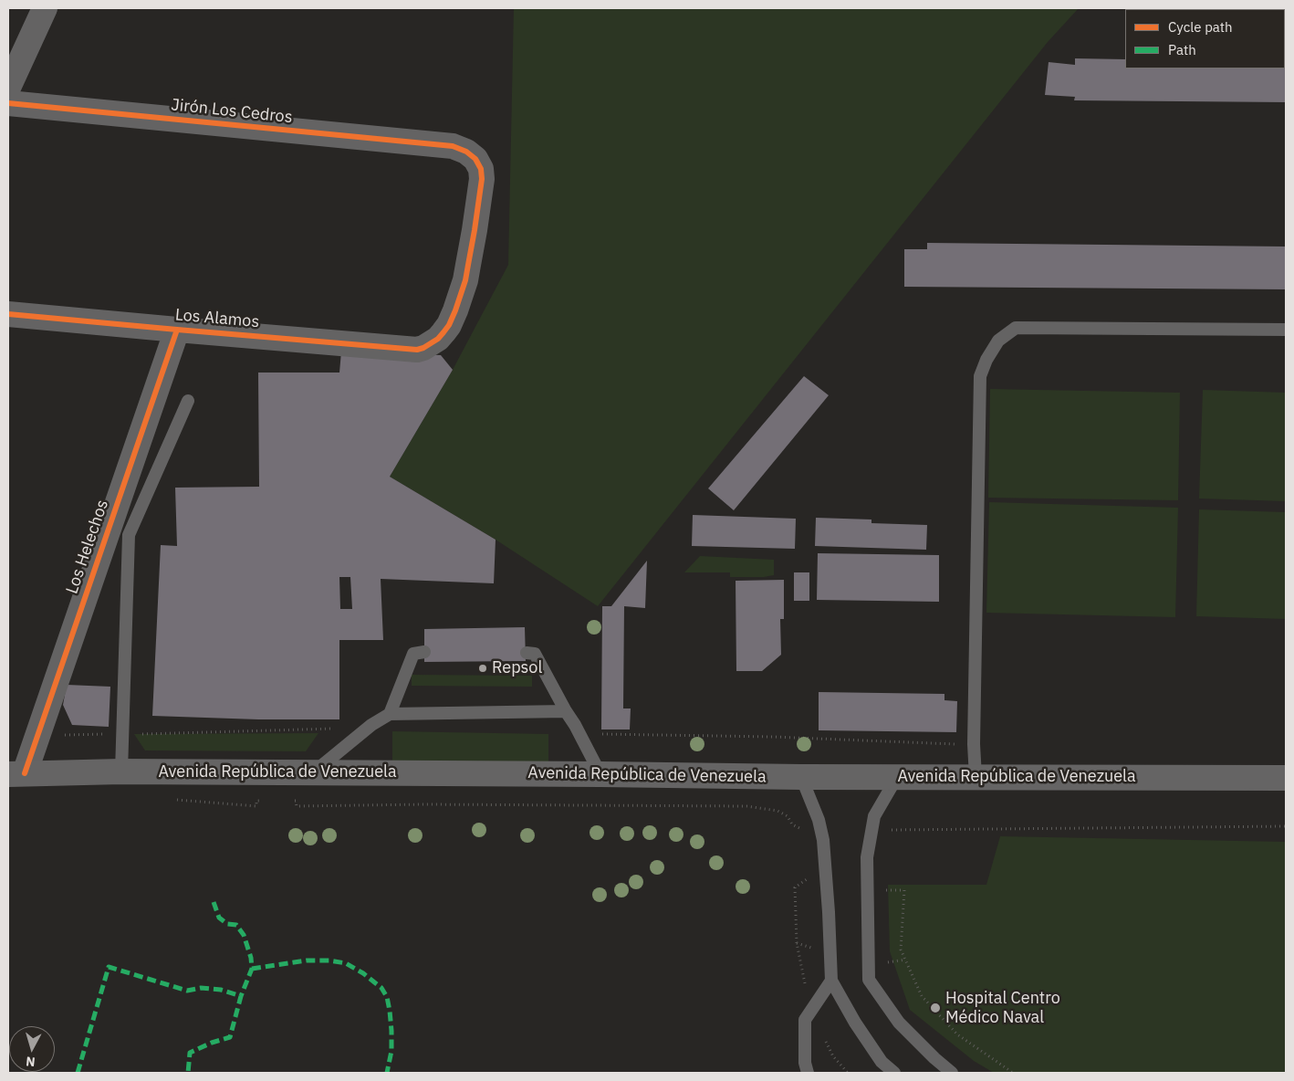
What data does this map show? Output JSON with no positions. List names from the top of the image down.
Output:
{
  "streets": {
    "main road": ["Avenida República de Venezuela"],
    "street": ["Jirón Los Cedros", "Los Alamos", "Los Helechos"]
  },
  "crossings": [
    ["Jirón Los Cedros", "Los Alamos"],
    ["Los Alamos", "Los Helechos"],
    ["Los Helechos", "Avenida República de Venezuela"]
  ],
  "places": ["Repsol", "Hospital Centro Médico Naval"],
  "legend": ["Cycle path", "Path"],
  "north": "bottom"
}
